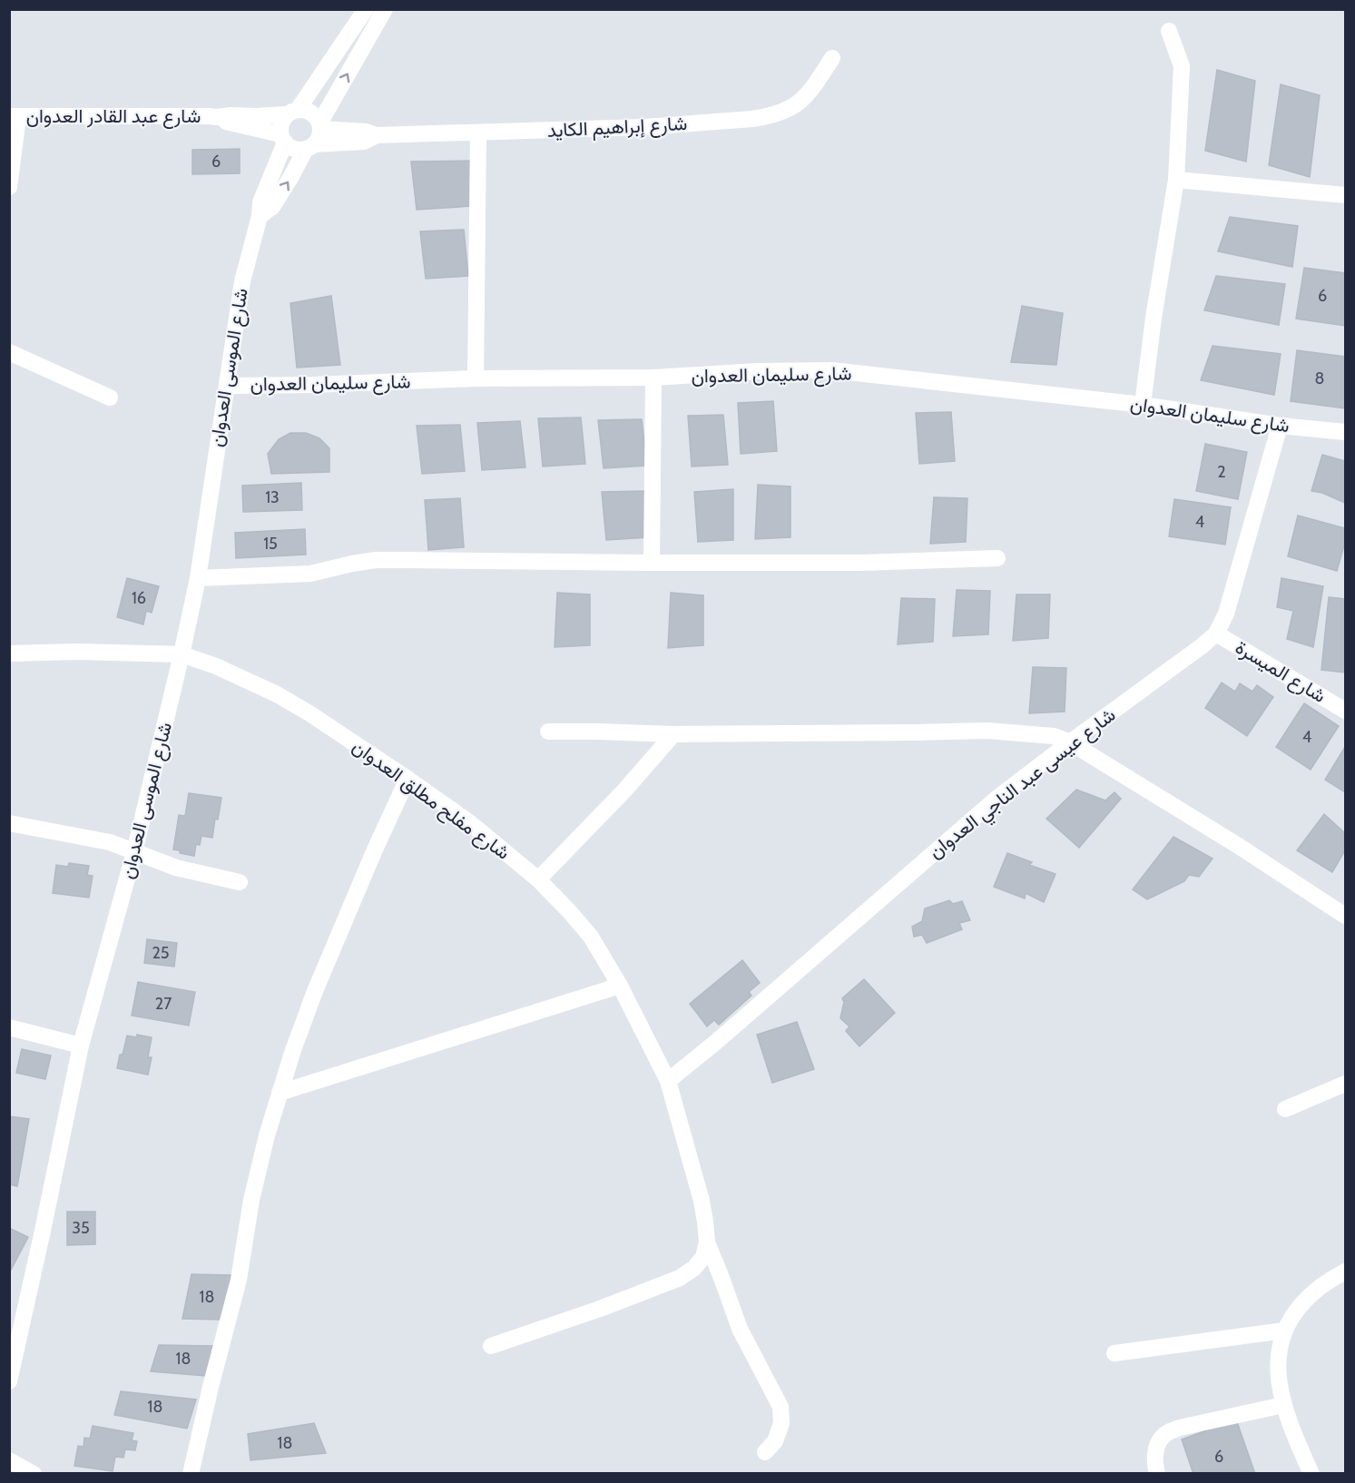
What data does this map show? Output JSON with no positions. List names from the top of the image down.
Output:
{
  "streets": {
    "street": [
      "شارع عبد القادر العدوان",
      "شارع إبراهيم الكايد",
      "شارع الموسى العدوان",
      "شارع سليمان العدوان",
      "شارع الميسرة",
      "شارع عيسى عبد الناجي العدوان",
      "شارع مفلح مطلق العدوان"
    ]
  },
  "crossings": [
    ["شارع عبد القادر العدوان", "شارع إبراهيم الكايد"],
    ["شارع عبد القادر العدوان", "شارع الموسى العدوان"],
    ["شارع إبراهيم الكايد", "شارع الموسى العدوان"],
    ["شارع الموسى العدوان", "شارع سليمان العدوان"],
    ["شارع الموسى العدوان", "شارع مفلح مطلق العدوان"],
    ["شارع سليمان العدوان", "شارع عيسى عبد الناجي العدوان"],
    ["شارع الميسرة", "شارع عيسى عبد الناجي العدوان"],
    ["شارع عيسى عبد الناجي العدوان", "شارع مفلح مطلق العدوان"]
  ],
  "house_numbers": [
    "6",
    "6",
    "8",
    "2",
    "13",
    "4",
    "15",
    "16",
    "4",
    "25",
    "27",
    "35",
    "18",
    "18",
    "18",
    "18",
    "6"
  ]
}
